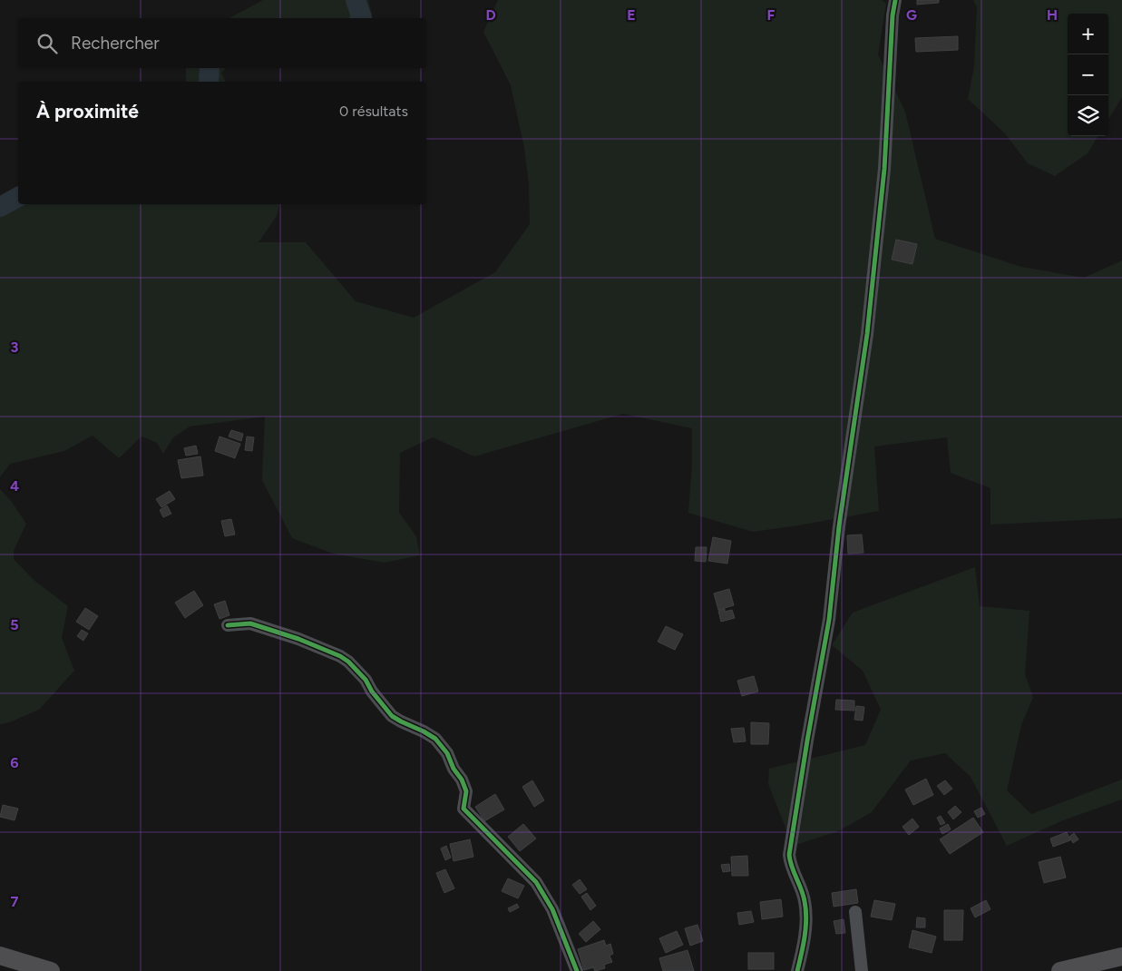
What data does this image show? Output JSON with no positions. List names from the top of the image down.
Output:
{
  "page": {
    "map_buttons": ["+", "−"],
    "search": "Rechercher",
    "heading": ["À proximité", "0 résultats"]
  },
  "grid": {
    "columns": [
      "D",
      "E",
      "F",
      "G",
      "H"
    ],
    "rows": [
      "3",
      "4",
      "5",
      "6",
      "7"
    ]
  }
}
